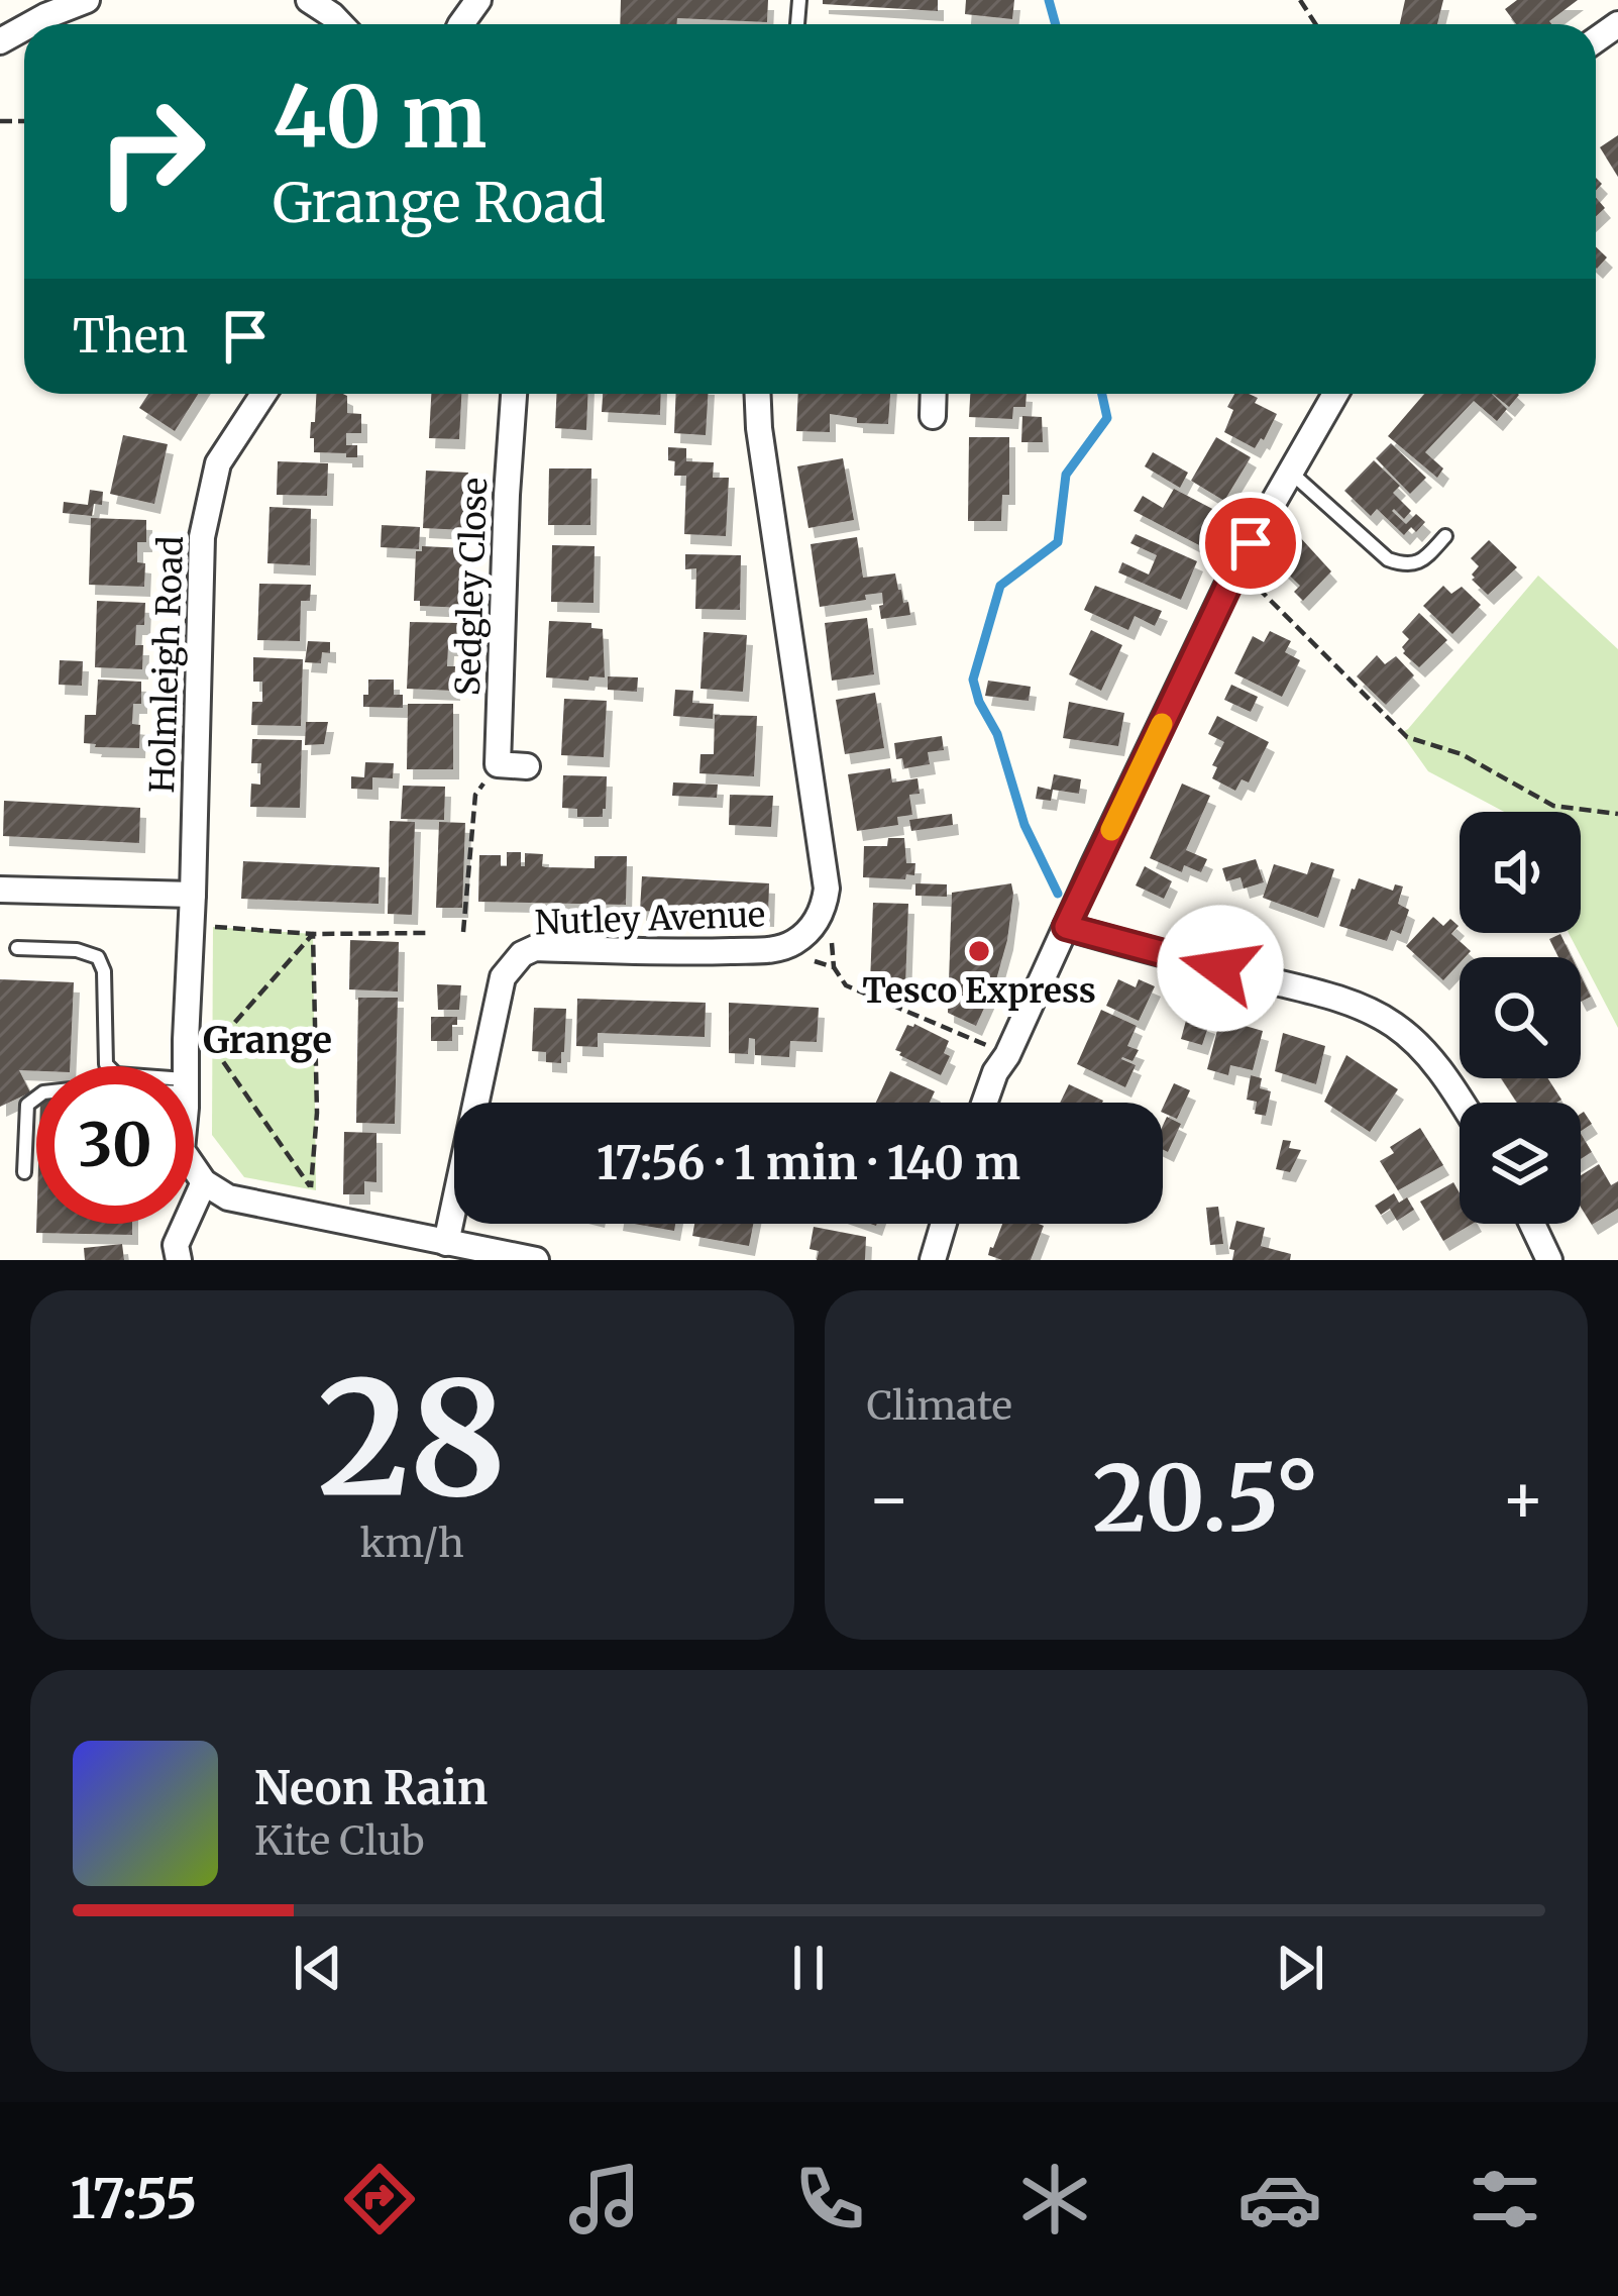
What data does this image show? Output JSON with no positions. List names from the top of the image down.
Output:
{
  "streets": {
    "street": ["Sedgley Close", "Holmleigh Road", "Nutley Avenue"]
  },
  "districts": ["Grange"],
  "places": ["Tesco Express"],
  "page": {
    "turn": ["40 m", "Grange Road"],
    "then": "Then",
    "limit": "30",
    "trip": "17:56 · 1 min · 140 m",
    "tile": [
      ["28", "km/h"],
      "Climate"
    ],
    "heat": ["−", "20.5°", "+"],
    "song": ["Neon Rain", "Kite Club"],
    "tabs": "17:55"
  }
}
